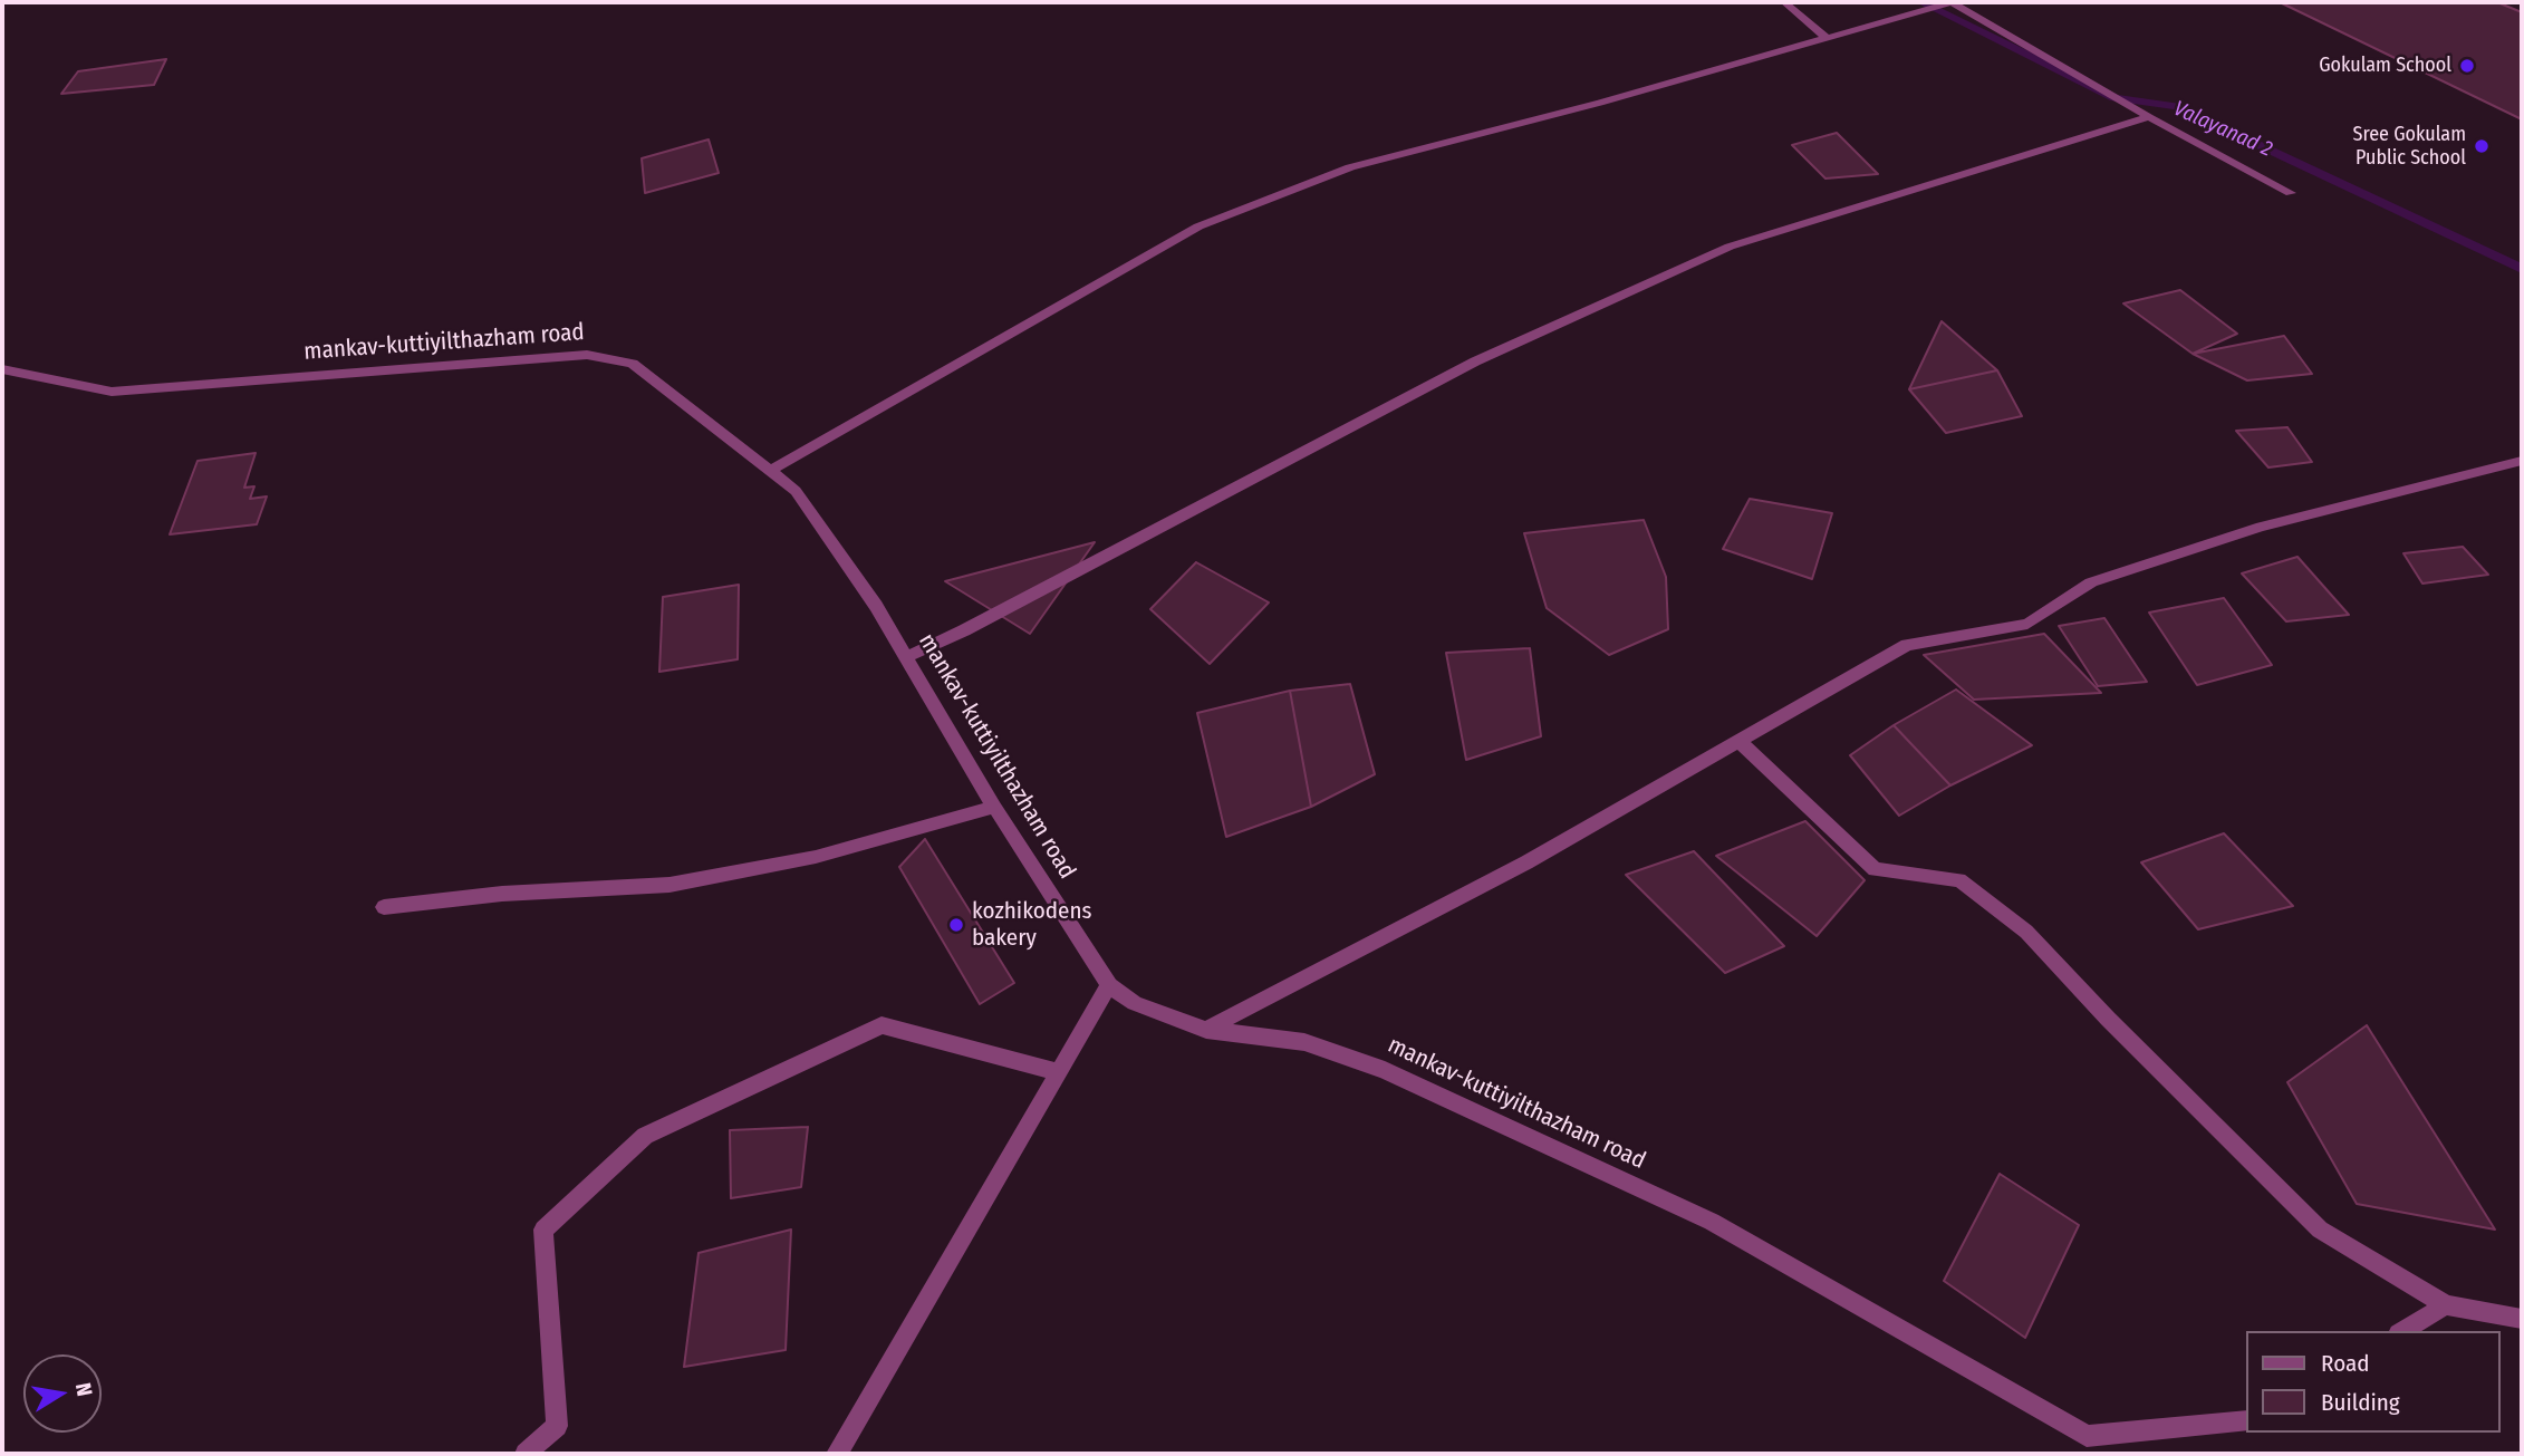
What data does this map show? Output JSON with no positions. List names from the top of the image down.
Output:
{
  "streets": {
    "street": ["mankav-kuttiyilthazham road"]
  },
  "water": ["Valayanad 2"],
  "places": ["Gokulam School", "Sree Gokulam Public School", "kozhikodens bakery"],
  "legend": ["Road", "Building"],
  "north": "right"
}
